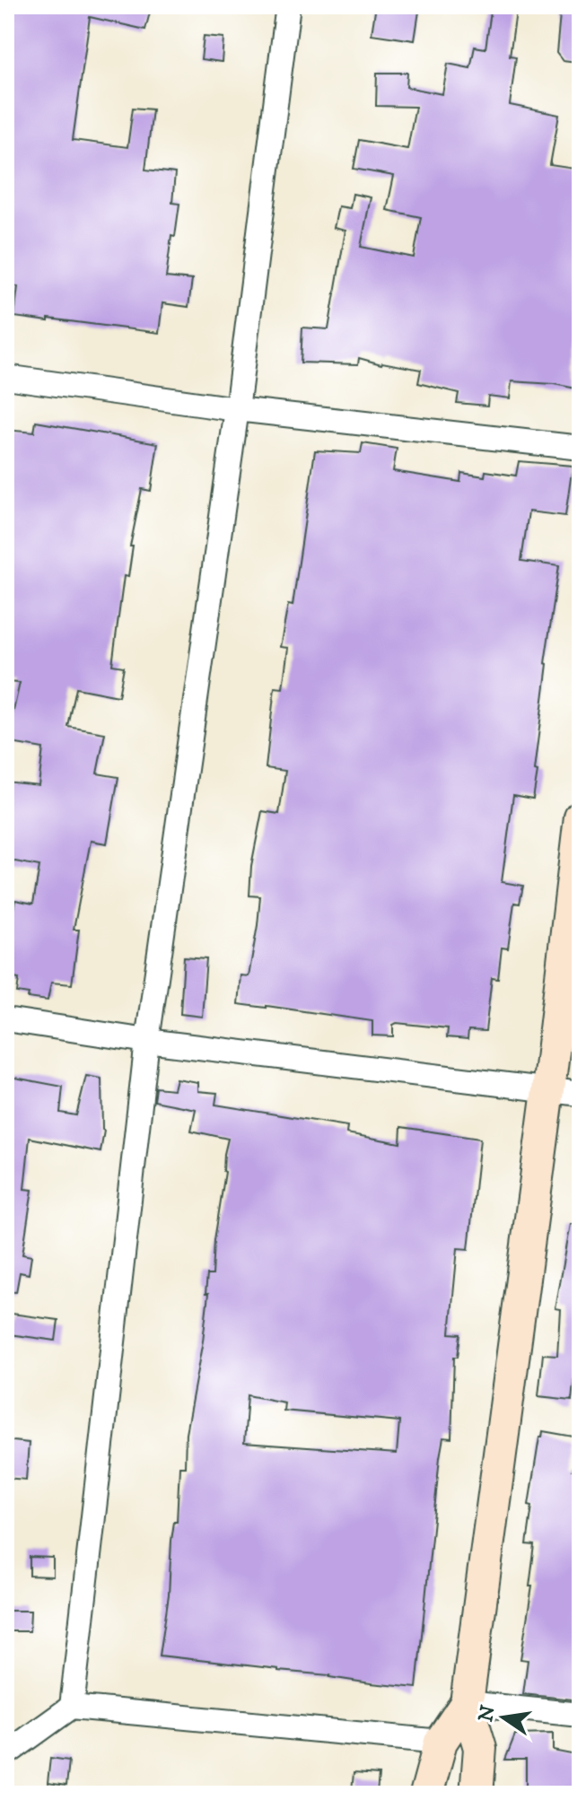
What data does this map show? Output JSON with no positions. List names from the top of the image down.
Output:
{
  "north": "left"
}
